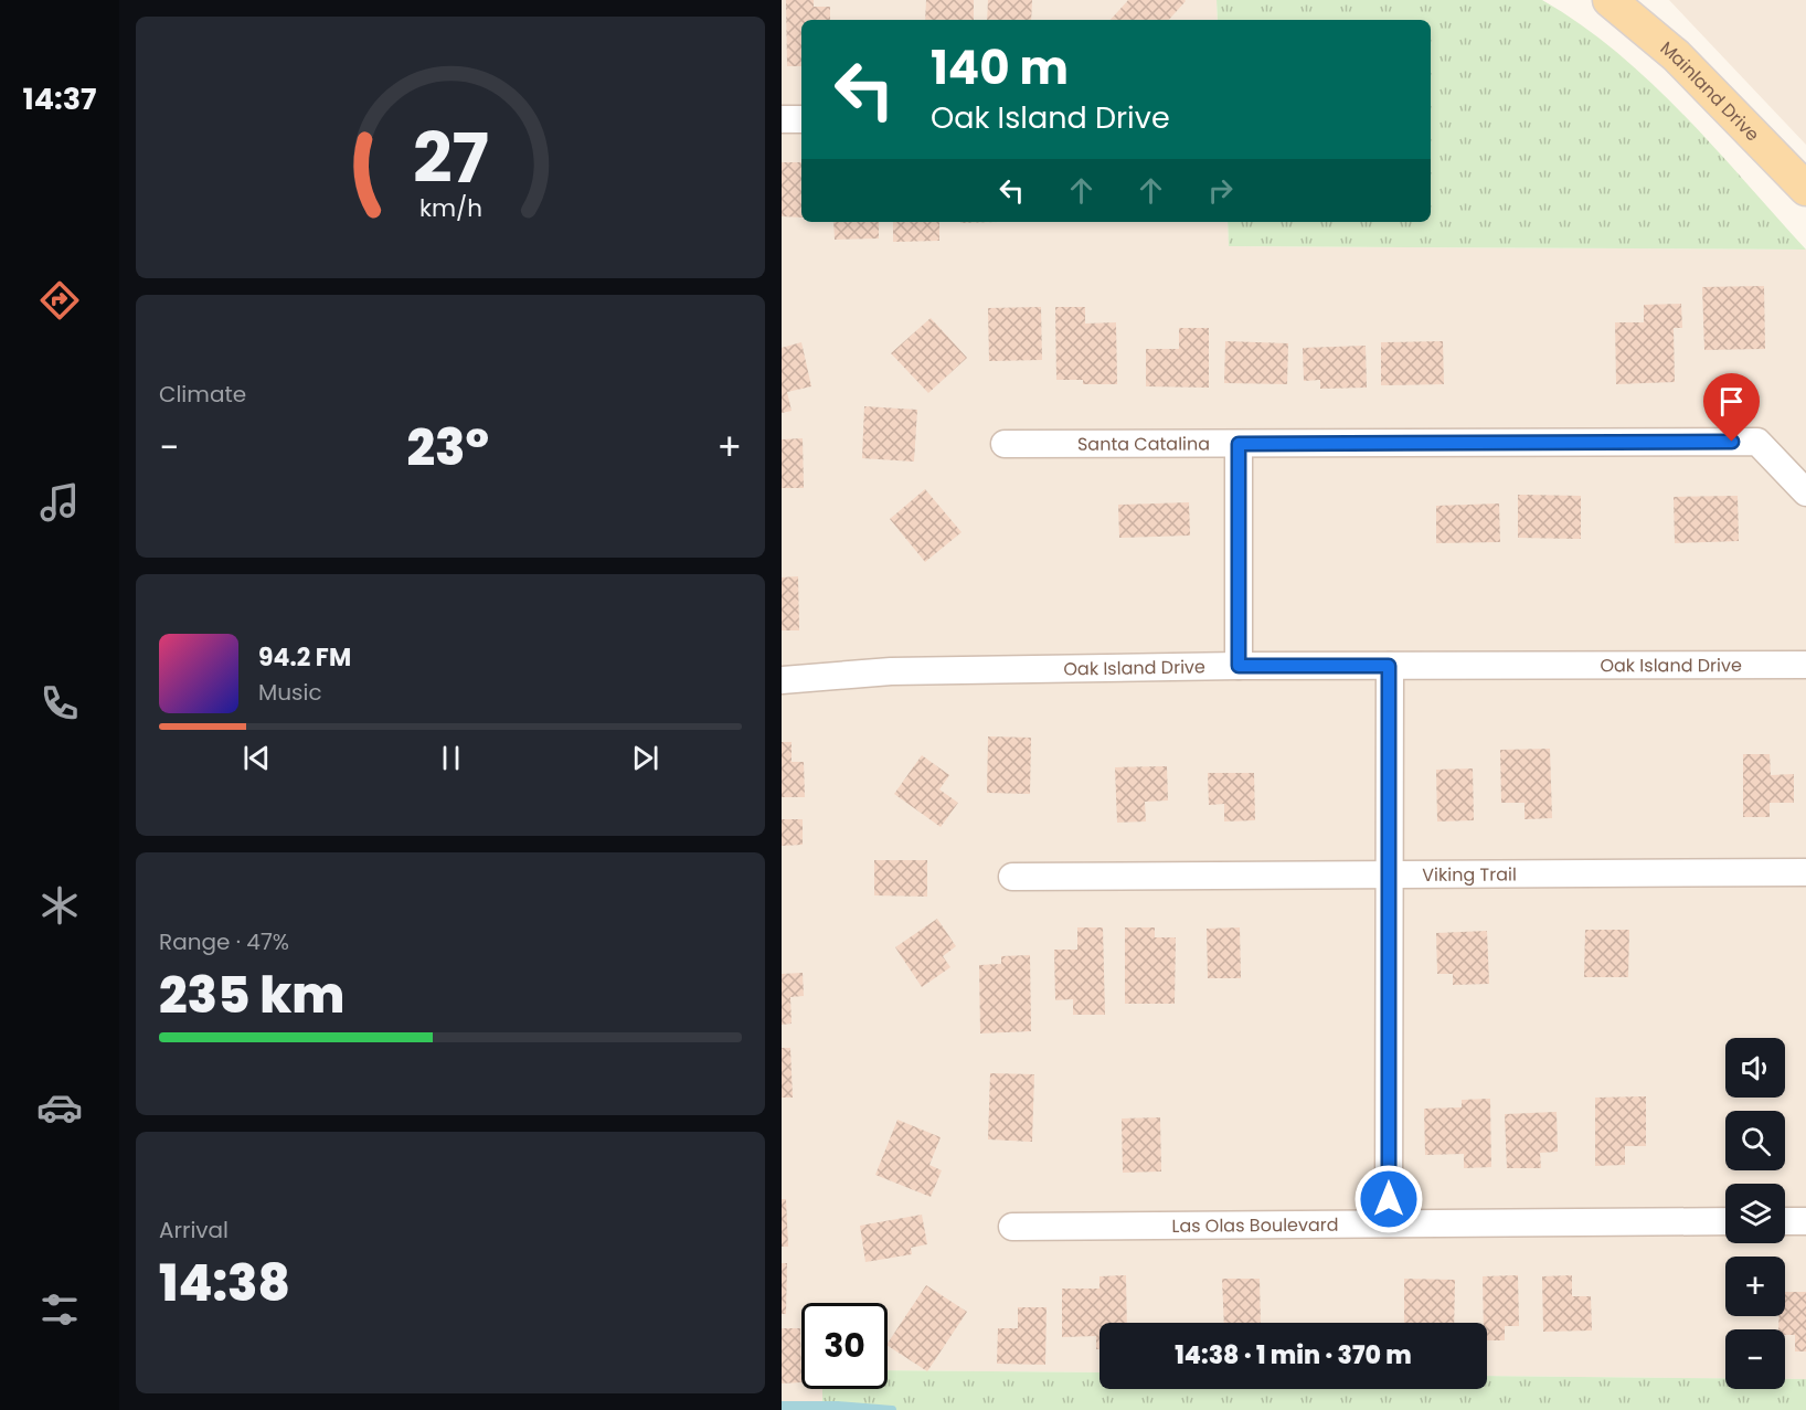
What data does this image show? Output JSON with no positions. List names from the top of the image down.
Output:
{
  "streets": {
    "main road": ["Mainland Drive"],
    "street": [
      "Santa Catalina",
      "Oak Island Drive",
      "Viking Trail",
      "Las Olas Boulevard"
    ]
  },
  "page": {
    "tabs": "14:37",
    "turn": ["140 m", "Oak Island Drive"],
    "tile": [
      "Climate",
      ["Range · 47%", "235 km"],
      ["Arrival", "14:38"]
    ],
    "heat": ["−", "23°", "+"],
    "song": ["94.2 FM", "Music"],
    "map_buttons": ["+", "−"],
    "limit": "30",
    "trip": "14:38 · 1 min · 370 m",
    "gauge": ["27", "km/h"]
  }
}
